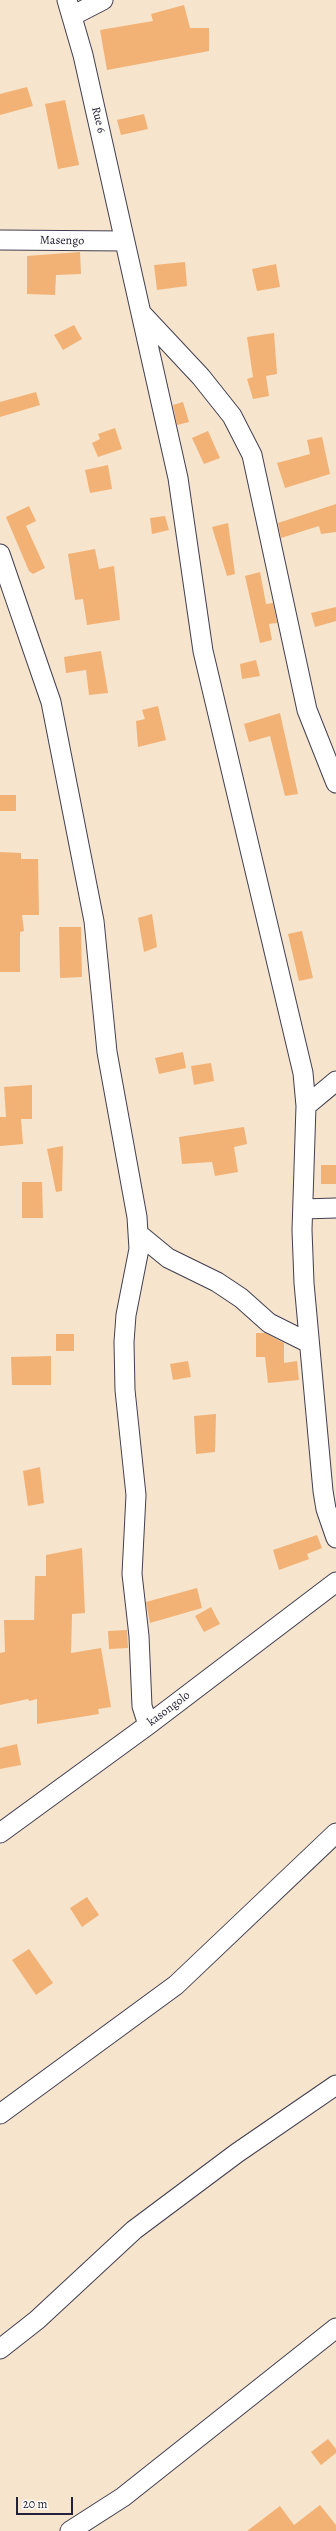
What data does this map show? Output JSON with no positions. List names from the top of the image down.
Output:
{
  "streets": {
    "street": ["Rue 6", "Masengo", "kasongolo"]
  },
  "crossings": [
    ["Rue 6", "Masengo"]
  ],
  "scale_bar": "20 m"
}
